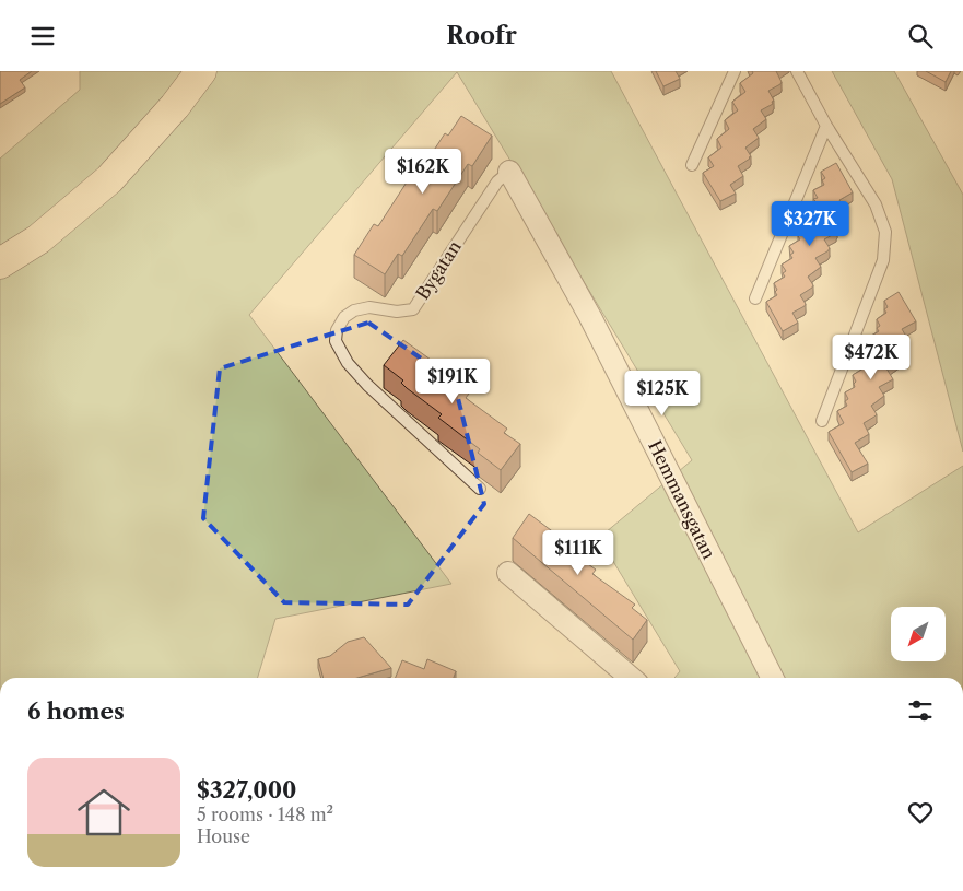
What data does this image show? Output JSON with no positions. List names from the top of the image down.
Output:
{
  "streets": {
    "street": ["Hemmansgatan"],
    "lane": ["Bygatan"]
  },
  "crossings": [
    ["Bygatan", "Hemmansgatan"]
  ],
  "north": "bottom left",
  "page": {
    "header": "Roofr",
    "price": [
      "$162K",
      "$327K",
      "$472K",
      "$191K",
      "$125K",
      "$111K"
    ],
    "heading": "6 homes",
    "list": [
      {
        "name": "$327,000",
        "note": "5 rooms · 148 m² · House"
      }
    ]
  }
}
